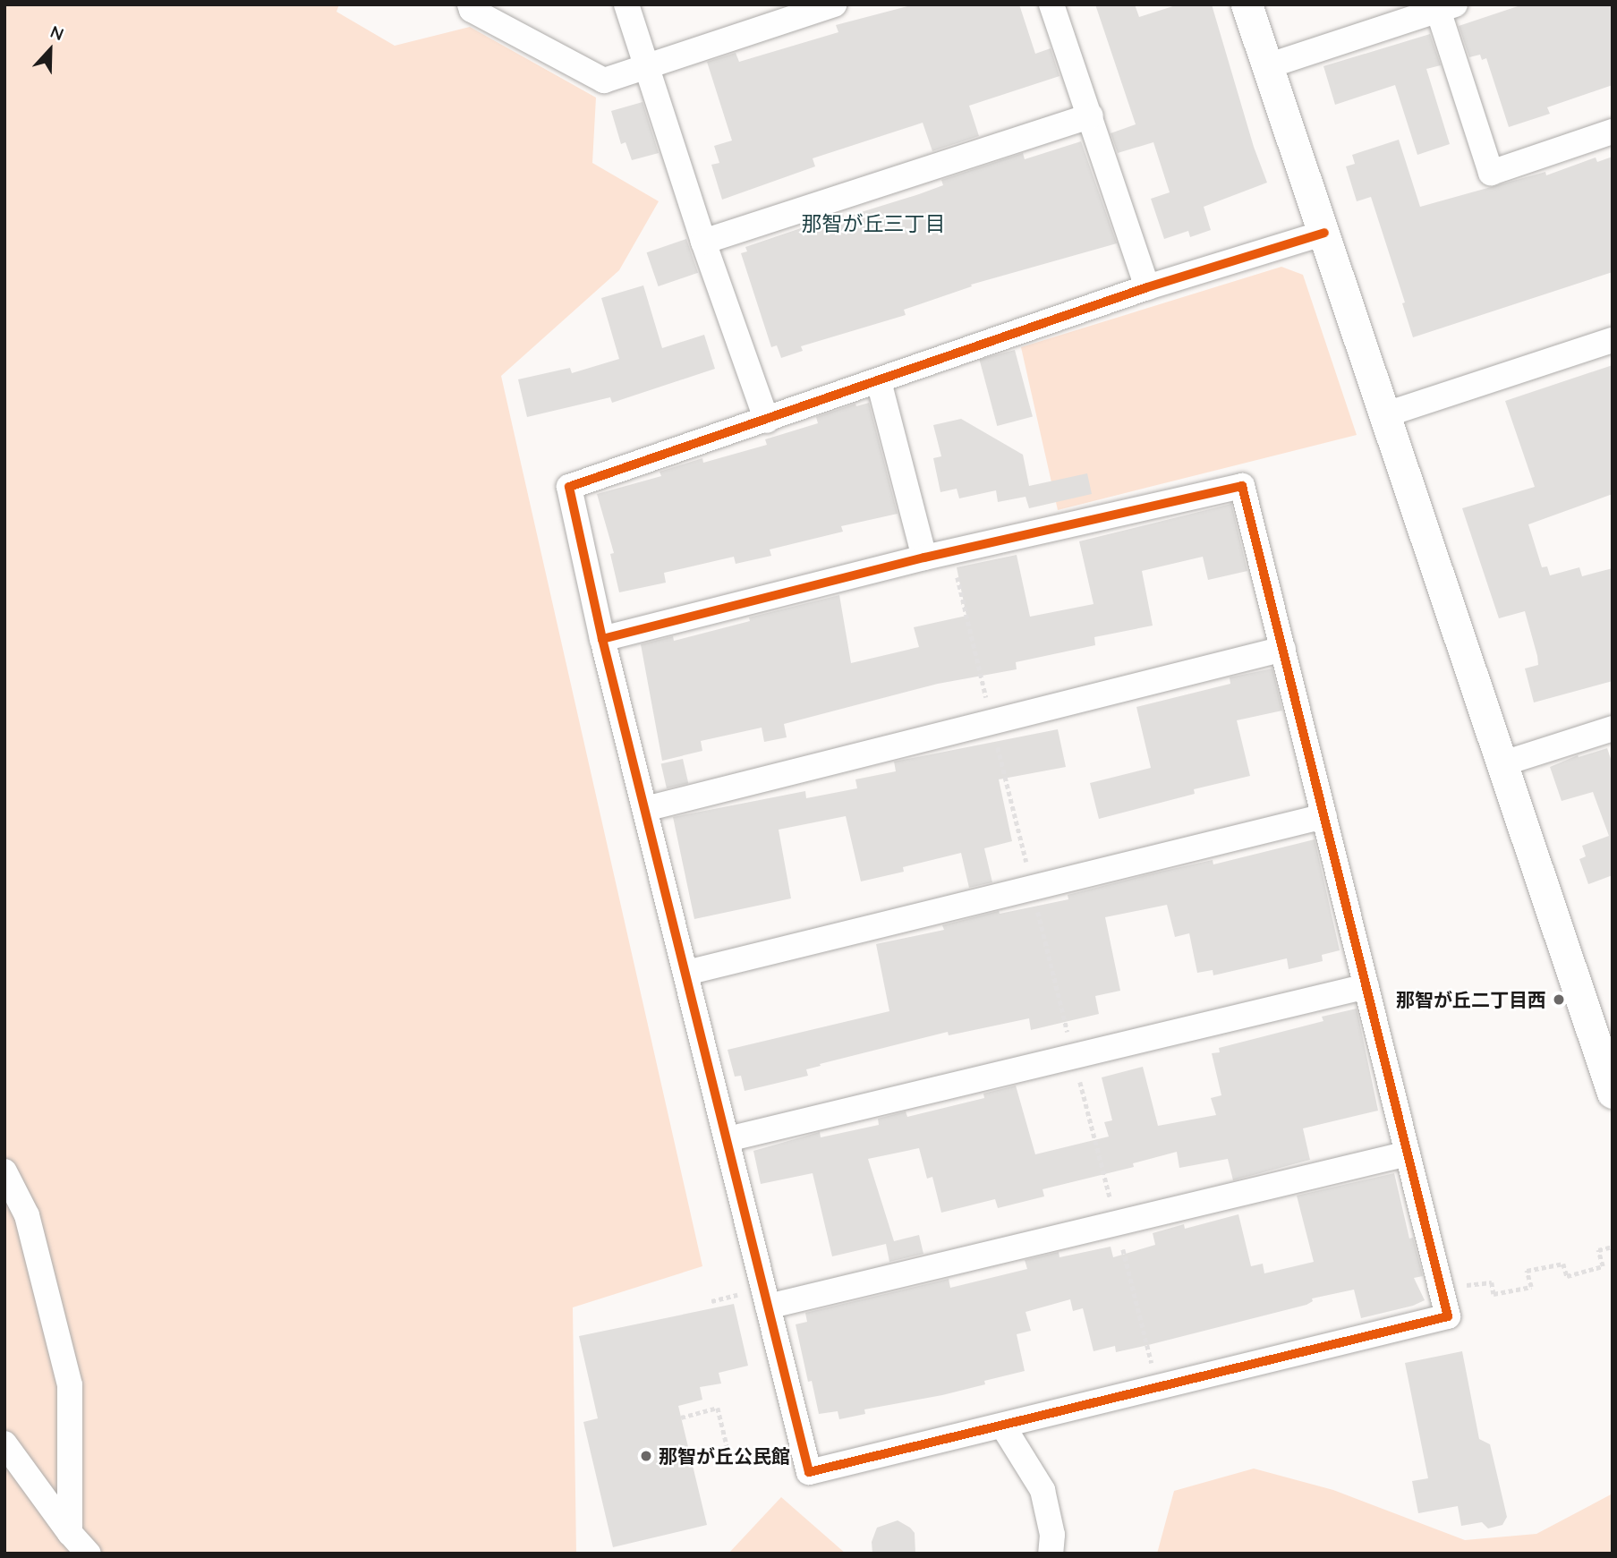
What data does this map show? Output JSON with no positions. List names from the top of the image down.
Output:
{
  "districts": ["那智が丘三丁目"],
  "places": ["那智が丘二丁目西", "那智が丘公民館"],
  "north": "top"
}
